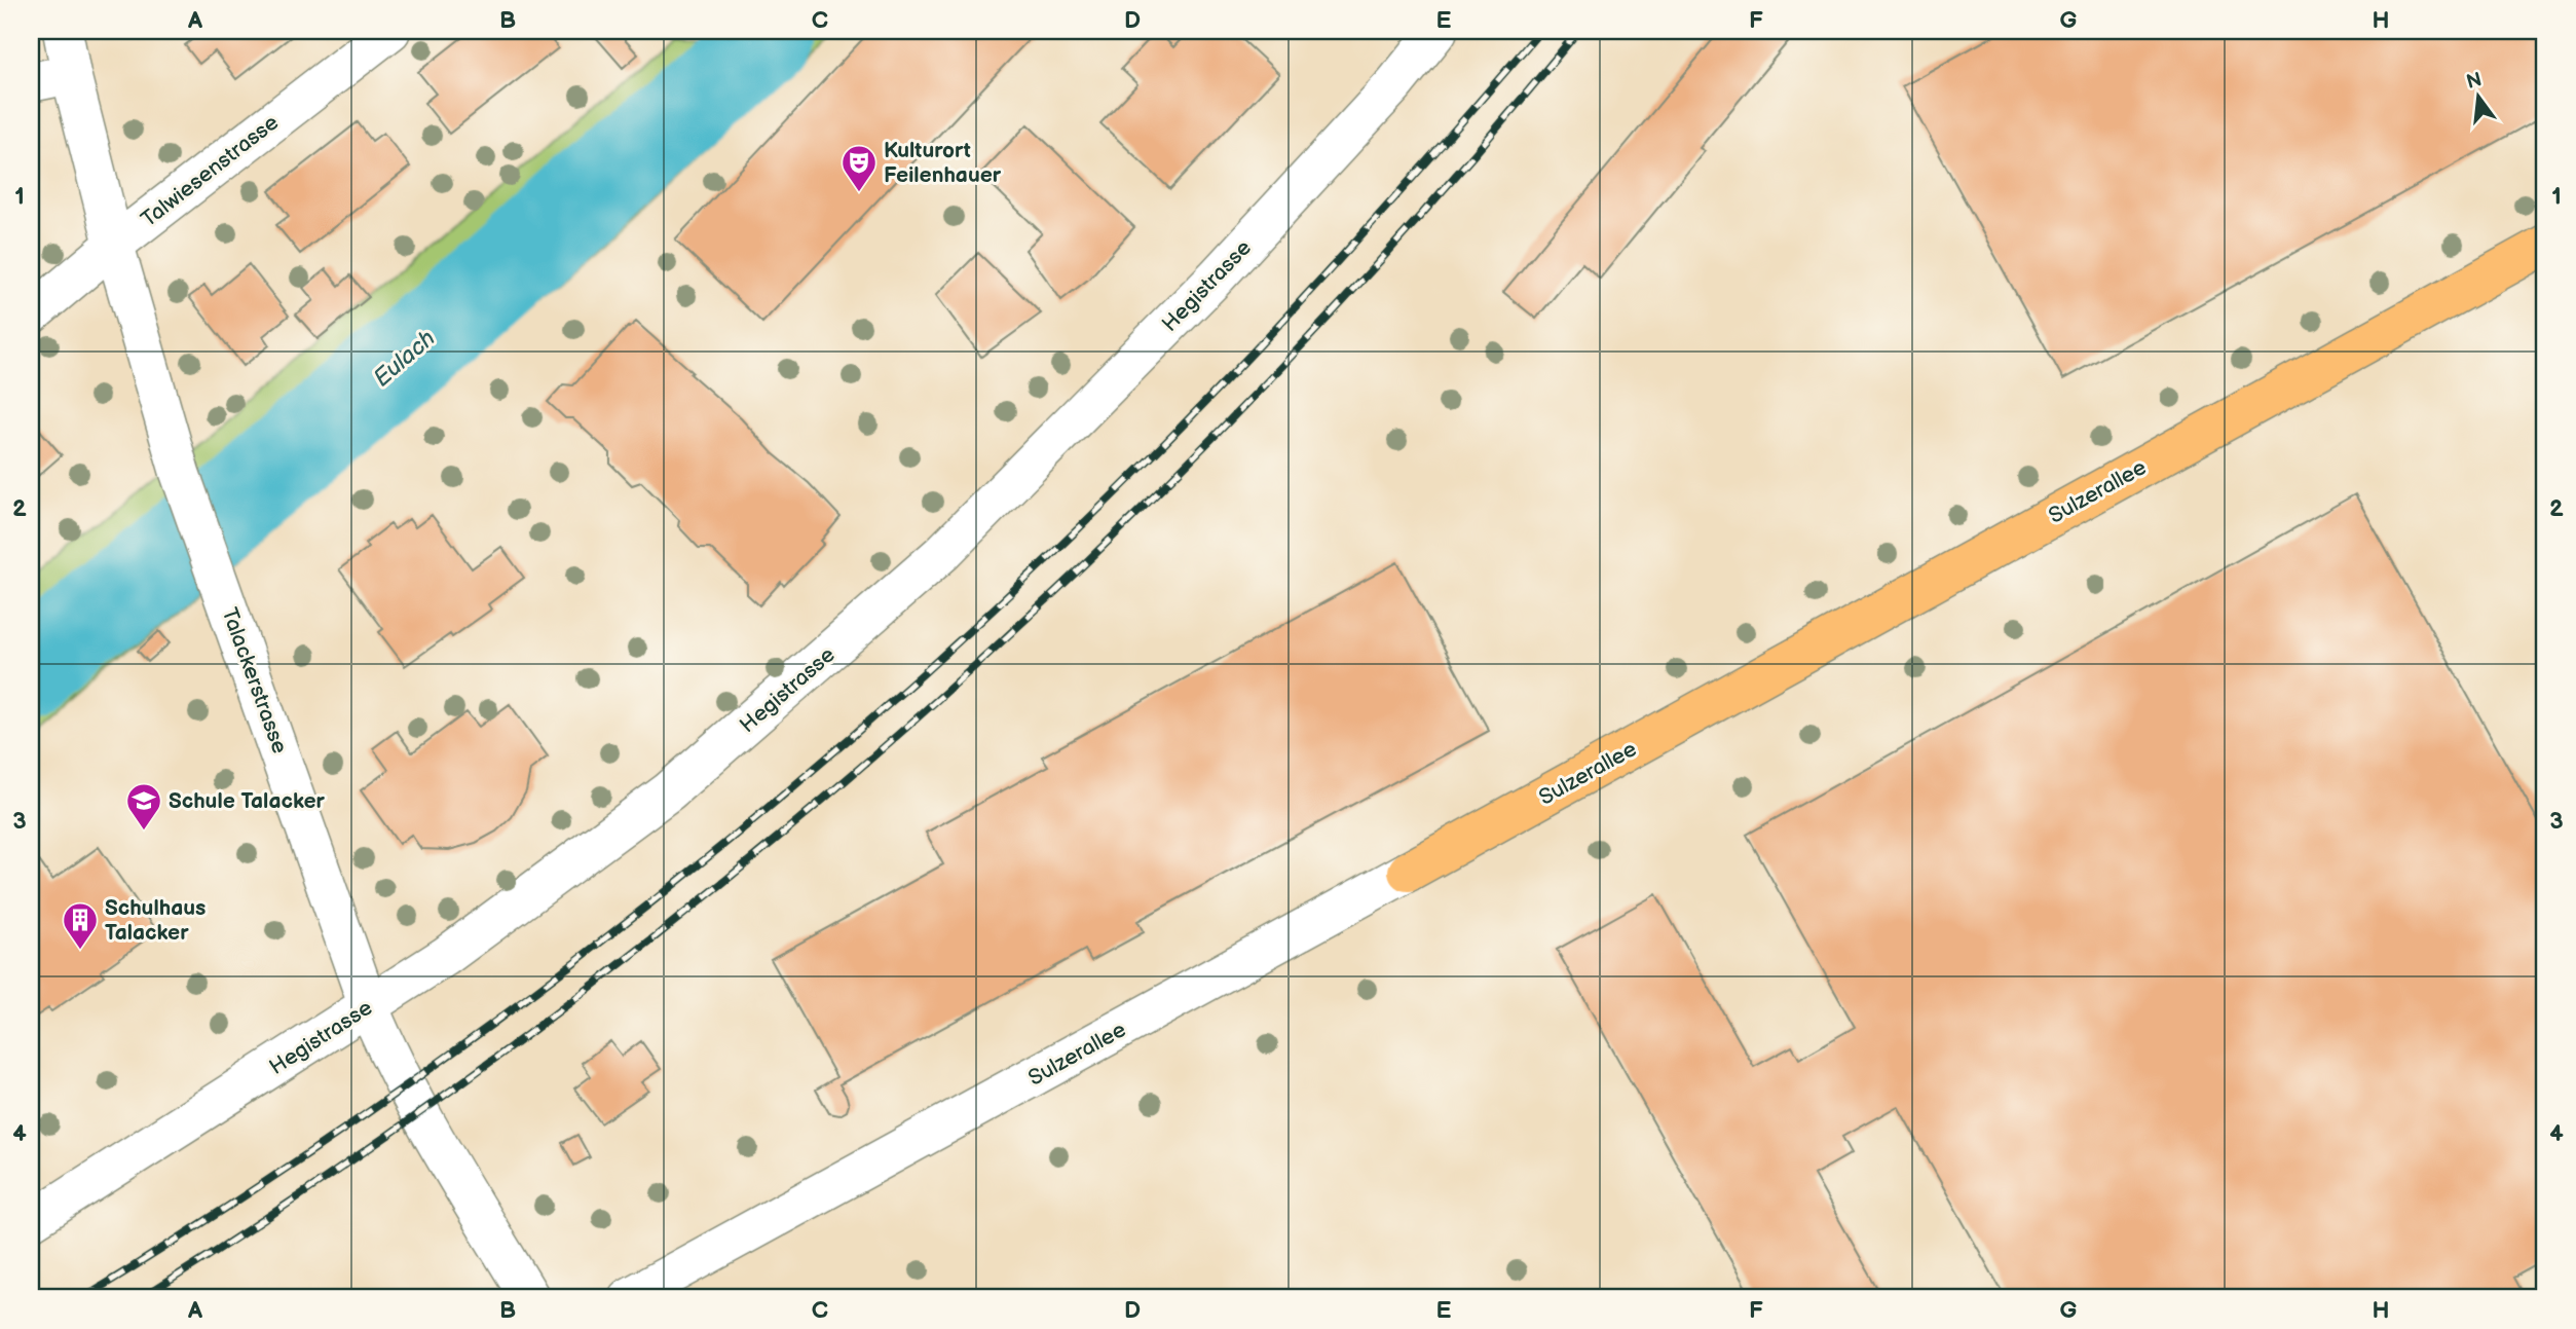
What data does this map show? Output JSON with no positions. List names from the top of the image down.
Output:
{
  "streets": {
    "main road": ["Sulzerallee"],
    "street": ["Talwiesenstrasse", "Hegistrasse", "Talackerstrasse"]
  },
  "crossings": [
    ["Talwiesenstrasse", "Talackerstrasse"],
    ["Hegistrasse", "Talackerstrasse"]
  ],
  "water": ["Eulach"],
  "places": {
    "theatre": ["Kulturort Feilenhauer"],
    "school or university": ["Schule Talacker"],
    "building": ["Schulhaus Talacker"]
  },
  "north": "top",
  "grid": {
    "columns": [
      "A",
      "B",
      "C",
      "D",
      "E",
      "F",
      "G",
      "H"
    ],
    "rows": [
      "1",
      "2",
      "3",
      "4"
    ]
  }
}
